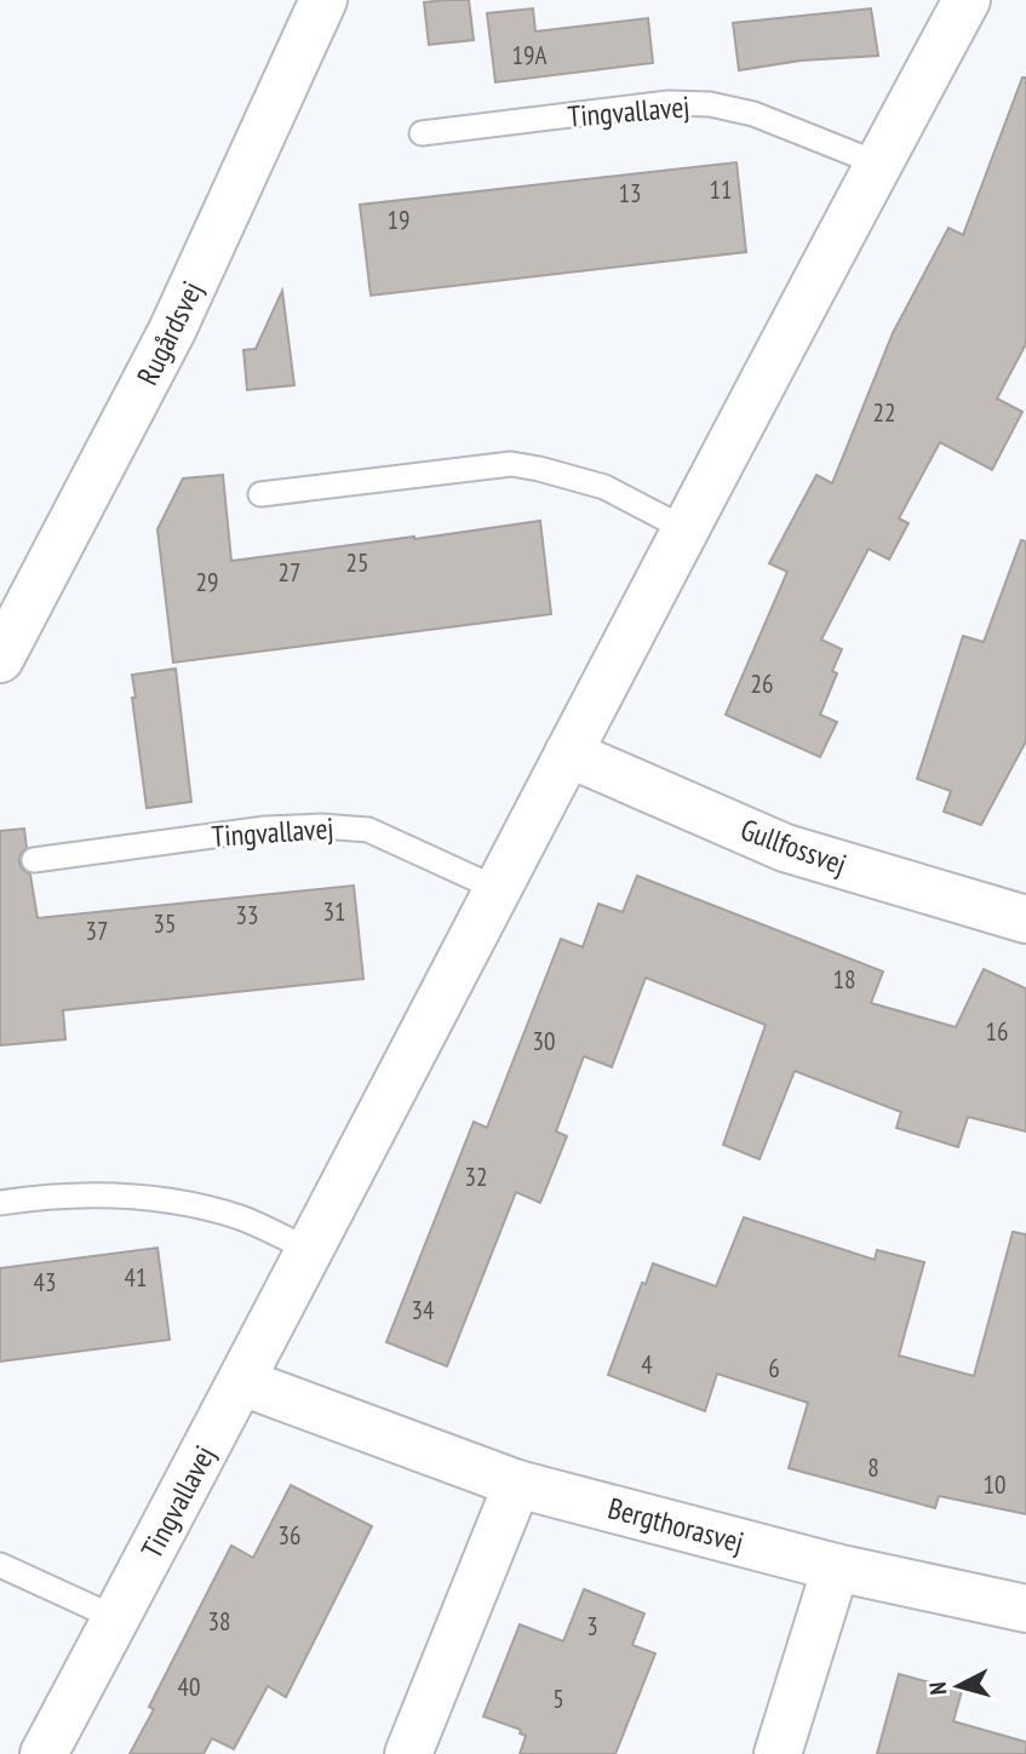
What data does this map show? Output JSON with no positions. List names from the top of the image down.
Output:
{
  "streets": {
    "street": [
      "Tingvallavej",
      "Rugårdsvej",
      "Gullfossvej",
      "Bergthorasvej"
    ]
  },
  "crossings": [
    ["Tingvallavej", "Gullfossvej"],
    ["Tingvallavej", "Bergthorasvej"]
  ],
  "house_numbers": [
    "19A",
    "11",
    "13",
    "19",
    "22",
    "25",
    "27",
    "29",
    "26",
    "31",
    "33",
    "35",
    "37",
    "18",
    "16",
    "30",
    "32",
    "41",
    "43",
    "34",
    "4",
    "6",
    "8",
    "10",
    "36",
    "38",
    "3",
    "40",
    "5"
  ],
  "north": "left"
}
